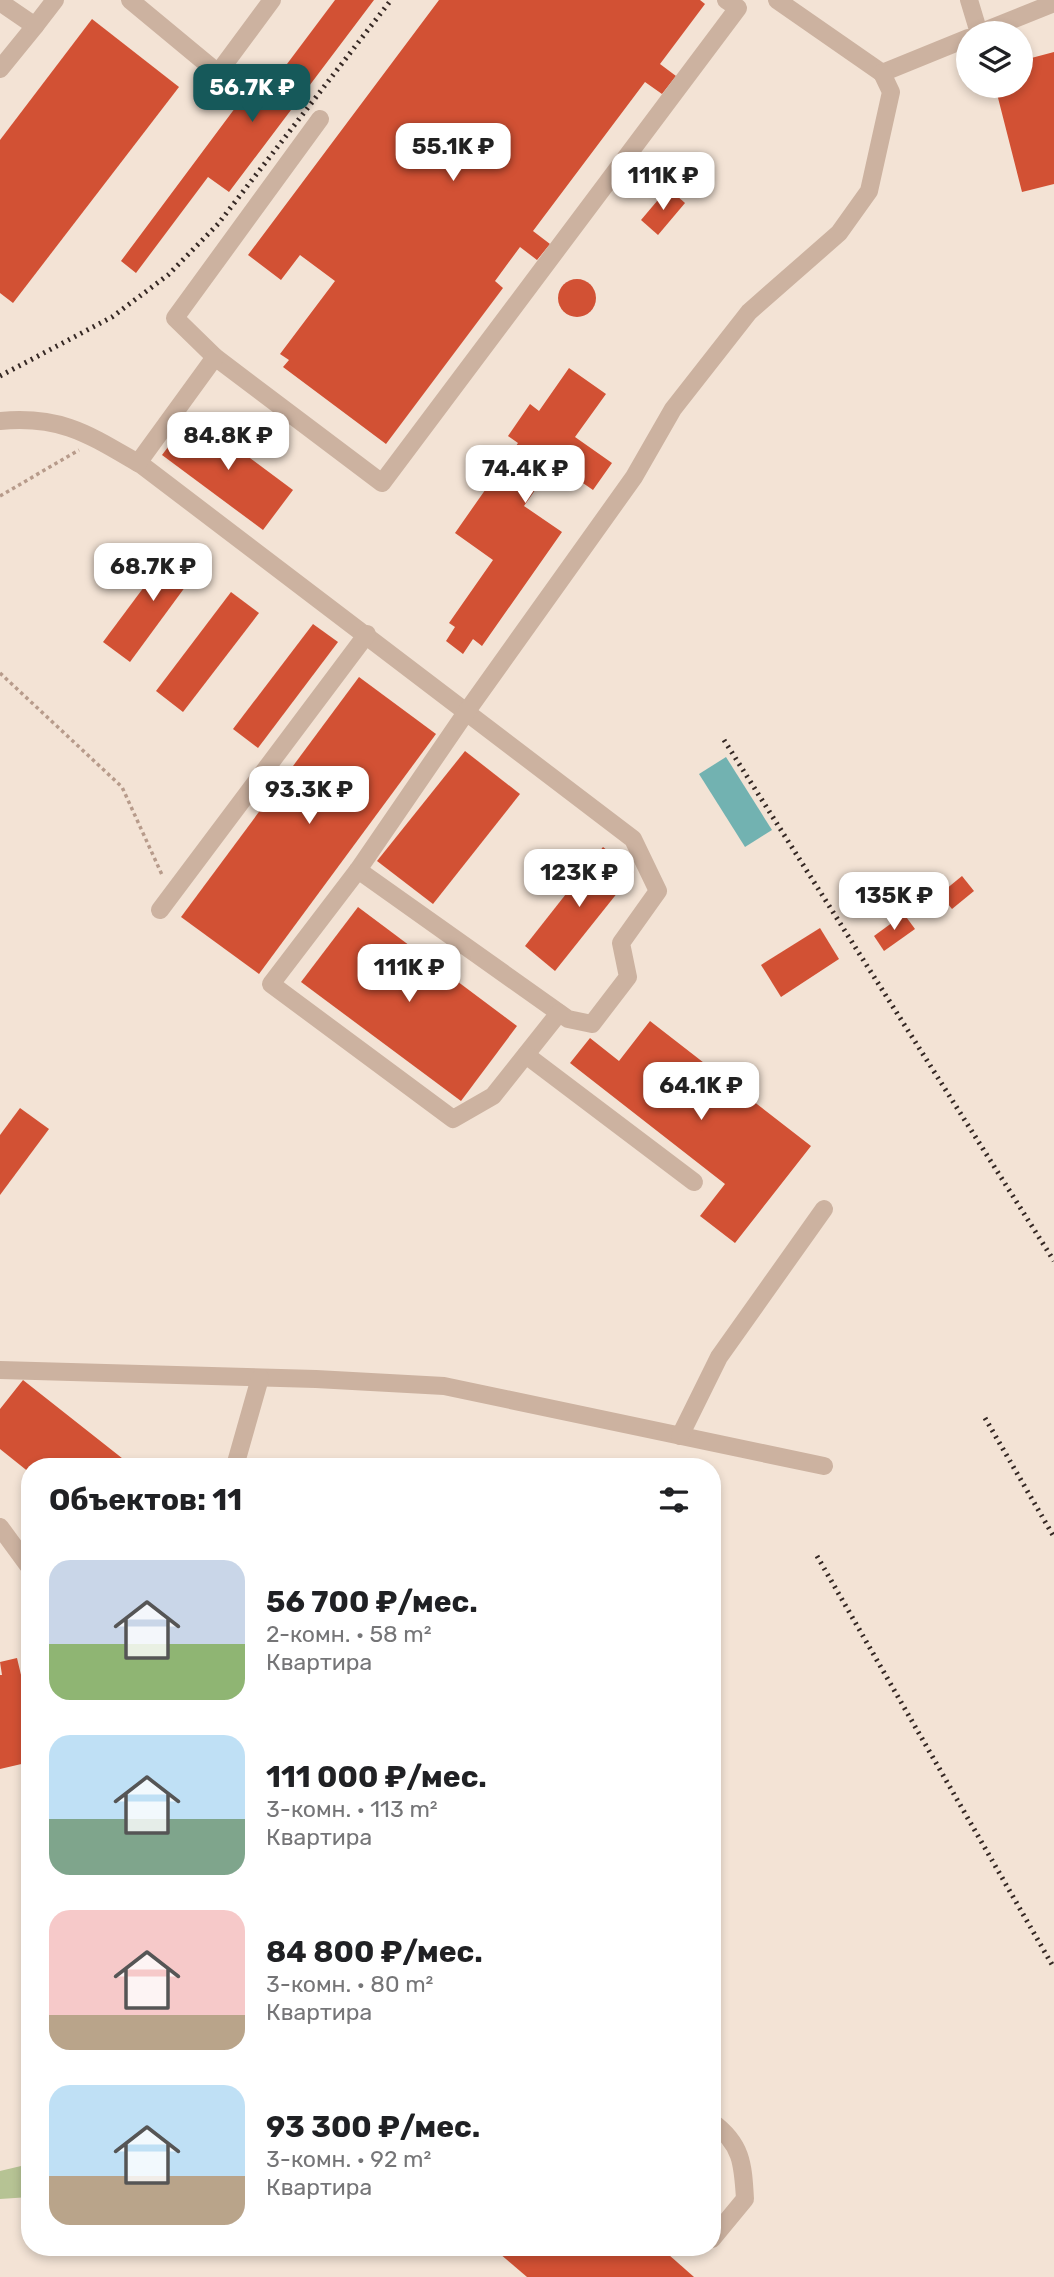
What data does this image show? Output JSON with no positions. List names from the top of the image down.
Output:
{
  "page": {
    "price": [
      "56.7K ₽",
      "55.1K ₽",
      "111K ₽",
      "84.8K ₽",
      "74.4K ₽",
      "68.7K ₽",
      "93.3K ₽",
      "123K ₽",
      "135K ₽",
      "111K ₽",
      "64.1K ₽"
    ],
    "heading": "Объектов: 11",
    "list": [
      {
        "name": "56 700 ₽/мес.",
        "note": "2-комн. · 58 m² · Квартира"
      },
      {
        "name": "111 000 ₽/мес.",
        "note": "3-комн. · 113 m² · Квартира"
      },
      {
        "name": "84 800 ₽/мес.",
        "note": "3-комн. · 80 m² · Квартира"
      },
      {
        "name": "93 300 ₽/мес.",
        "note": "3-комн. · 92 m² · Квартира"
      }
    ]
  }
}
